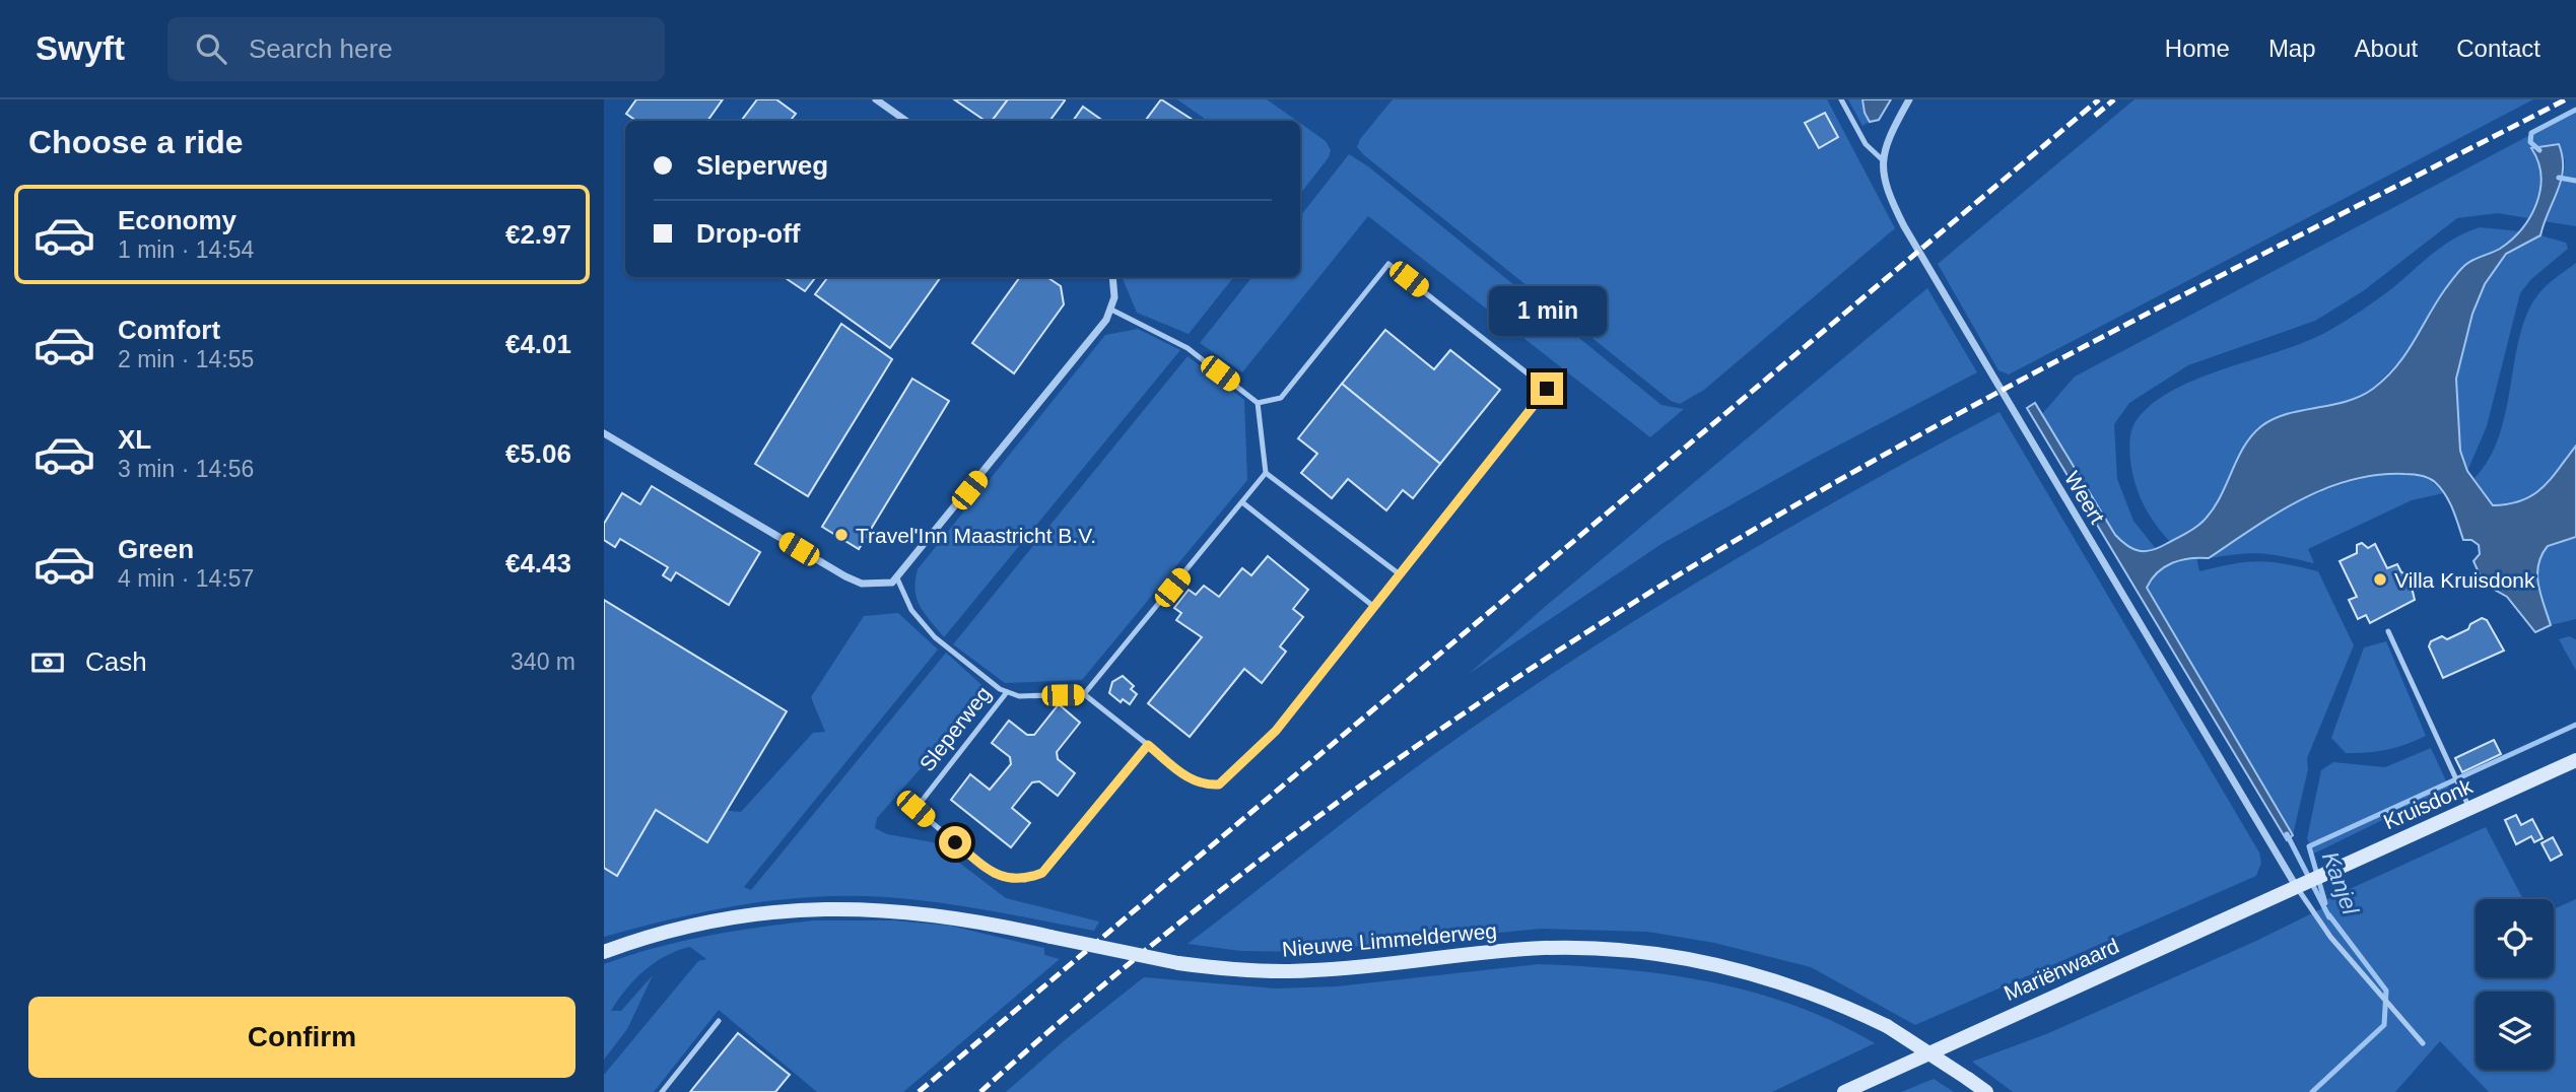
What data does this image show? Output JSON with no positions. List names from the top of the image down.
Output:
{
  "streets": {
    "street": [
      "Weert",
      "Kruisdonk",
      "Nieuwe Limmelderweg",
      "Mariënwaard"
    ],
    "lane": ["Sleperweg"]
  },
  "crossings": [
    ["Weert", "Kruisdonk"],
    ["Weert", "Mariënwaard"],
    ["Kruisdonk", "Mariënwaard"]
  ],
  "water": ["Kanjel"],
  "places": ["Travel'Inn Maastricht B.V.", "Villa Kruisdonk"],
  "page": {
    "header": "Swyft",
    "search": "Search here",
    "nav": [
      "Home",
      "Map",
      "About",
      "Contact"
    ],
    "heading": "Choose a ride",
    "banner": ["Sleperweg", "Drop-off"],
    "list": [
      {
        "name": "Economy",
        "note": "1 min · 14:54",
        "value": "€2.97"
      },
      {
        "name": "Comfort",
        "note": "2 min · 14:55",
        "value": "€4.01"
      },
      {
        "name": "XL",
        "note": "3 min · 14:56",
        "value": "€5.06"
      },
      {
        "name": "Green",
        "note": "4 min · 14:57",
        "value": "€4.43"
      }
    ],
    "bubble": "1 min",
    "pay": ["Cash", "340 m"],
    "buttons": "Confirm"
  }
}
